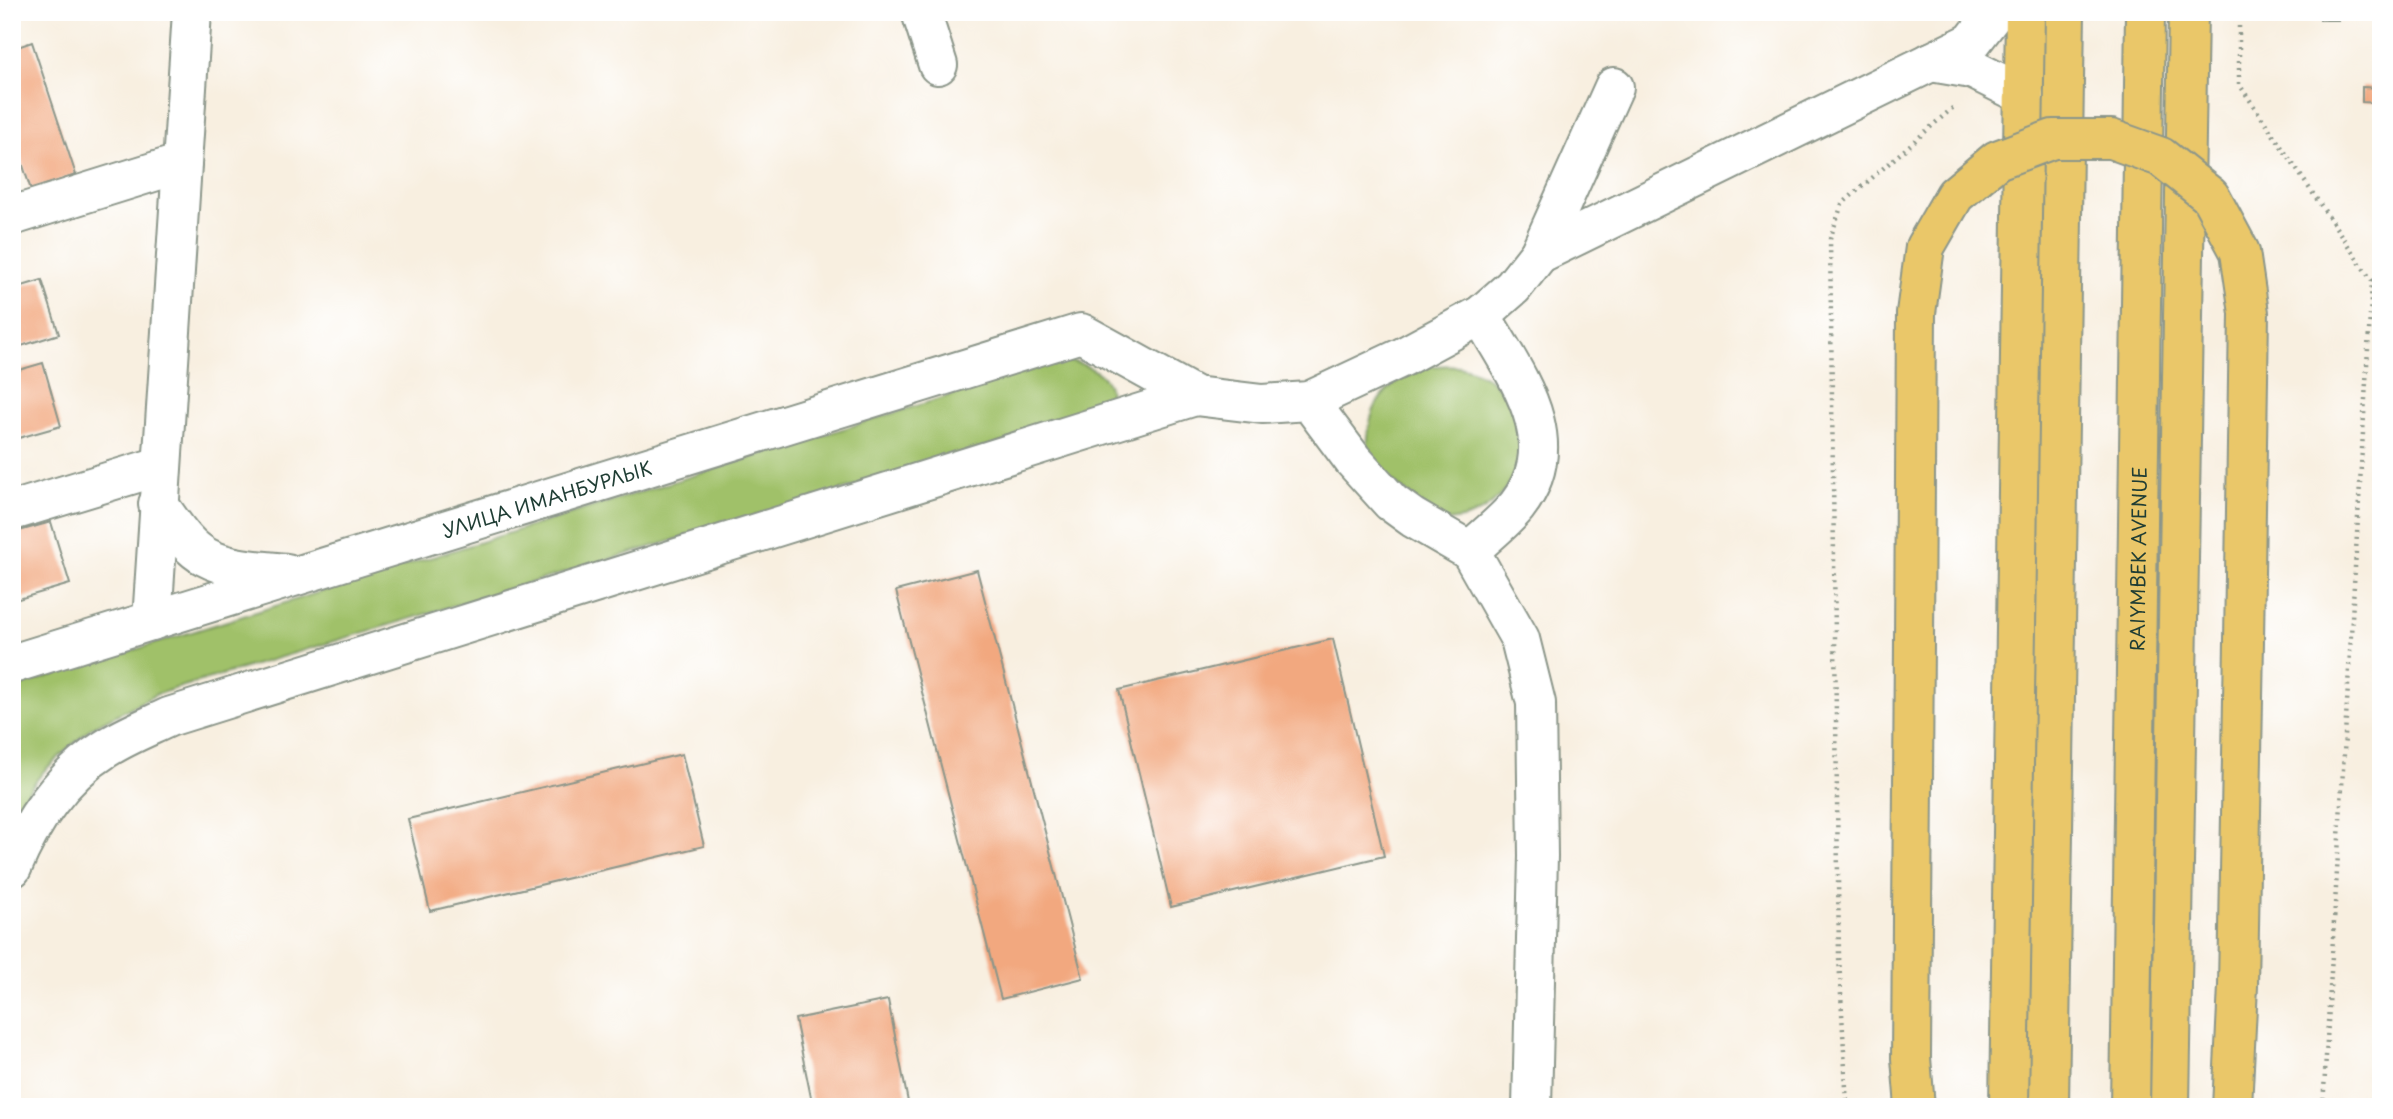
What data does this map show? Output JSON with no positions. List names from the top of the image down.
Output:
{
  "streets": {
    "main road": ["RAIYMBEK AVENUE"],
    "street": ["УЛИЦА ИМАНБУРЛЫК"]
  }
}
